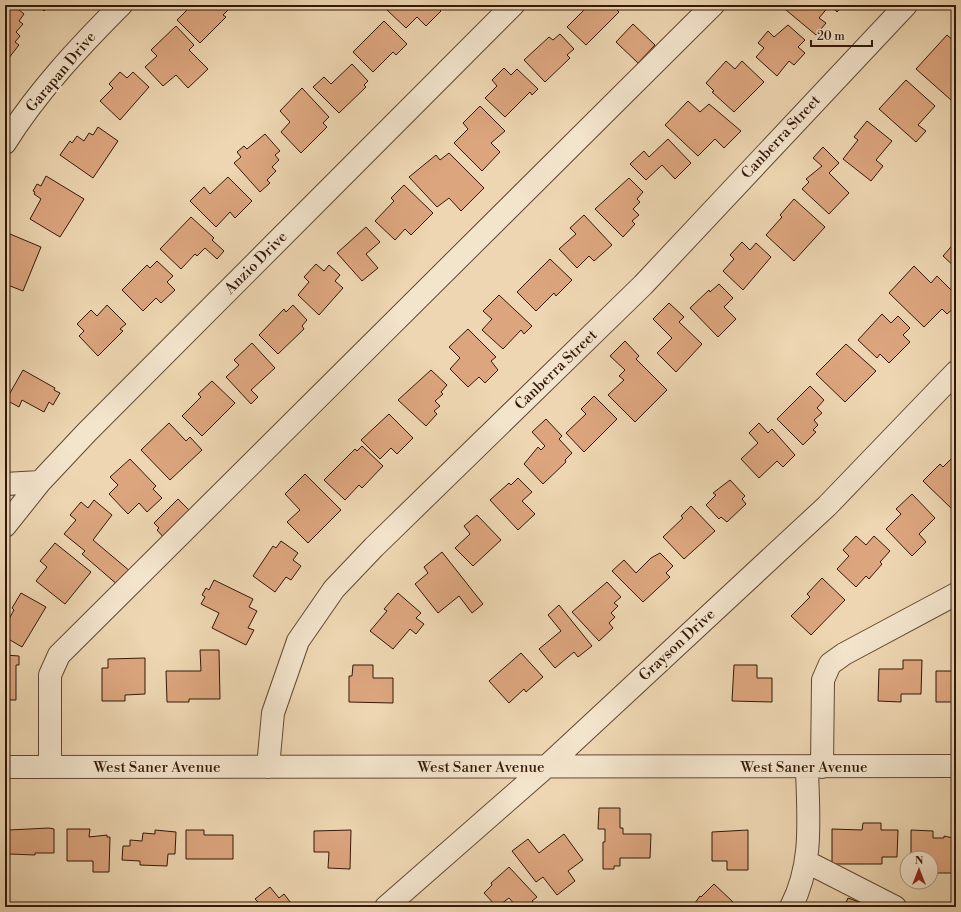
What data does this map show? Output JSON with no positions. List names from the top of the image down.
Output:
{
  "streets": {
    "street": [
      "Garapan Drive",
      "Canberra Street",
      "Anzio Drive",
      "Grayson Drive",
      "West Saner Avenue"
    ]
  },
  "crossings": [
    ["Canberra Street", "West Saner Avenue"],
    ["Grayson Drive", "West Saner Avenue"]
  ],
  "scale_bar": "20 m",
  "north": "top"
}
